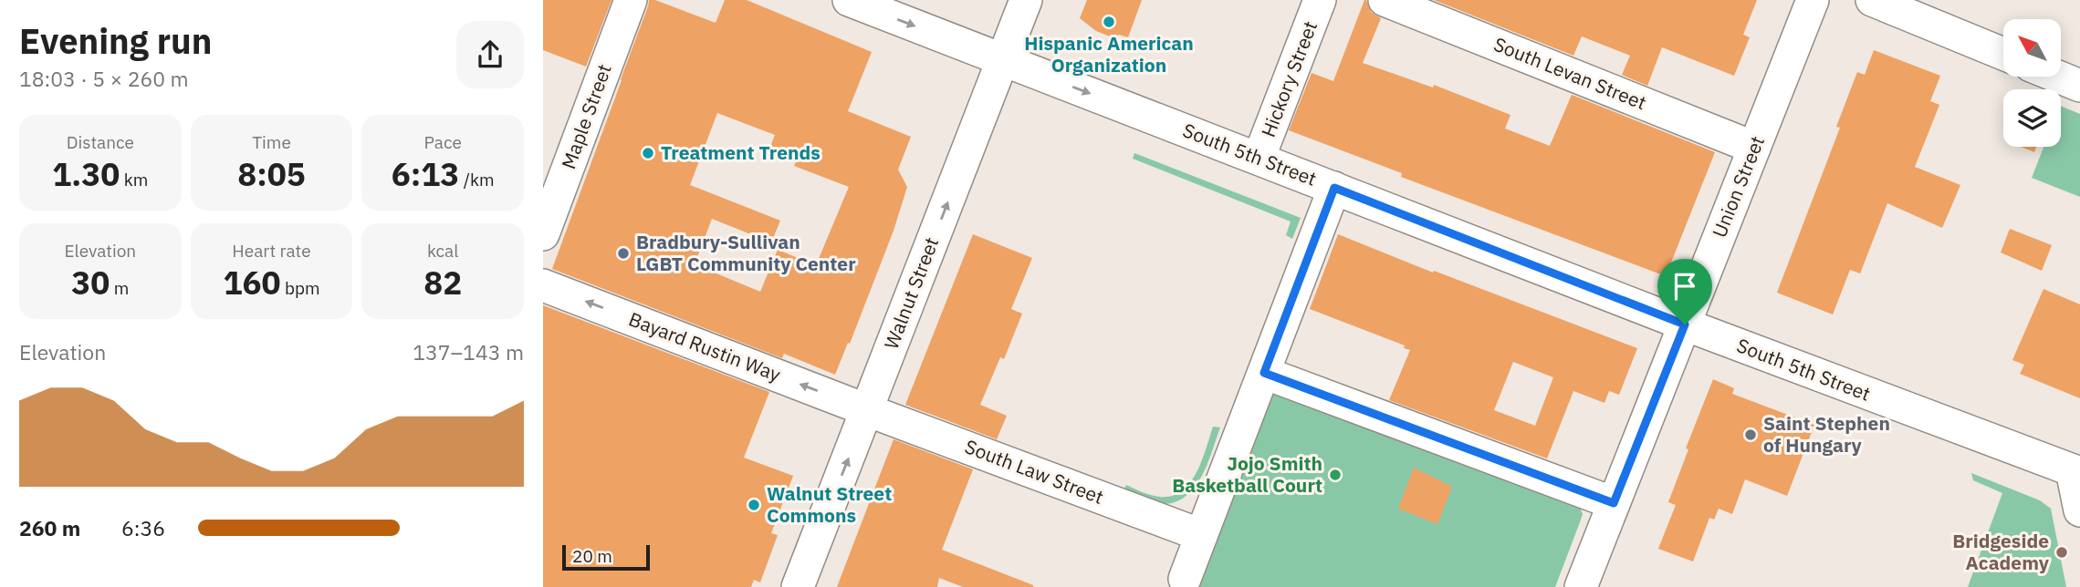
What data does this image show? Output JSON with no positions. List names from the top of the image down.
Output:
{
  "streets": {
    "street": [
      "South Levan Street",
      "Hickory Street",
      "Maple Street",
      "South 5th Street",
      "Union Street",
      "Walnut Street",
      "Bayard Rustin Way",
      "South Law Street"
    ]
  },
  "crossings": [
    ["South Levan Street", "Union Street"],
    ["Hickory Street", "South 5th Street"],
    ["South 5th Street", "Union Street"],
    ["South 5th Street", "Walnut Street"],
    ["Walnut Street", "Bayard Rustin Way"],
    ["Walnut Street", "South Law Street"],
    ["Bayard Rustin Way", "South Law Street"]
  ],
  "one_way": ["Walnut Street", "Bayard Rustin Way"],
  "places": [
    "Hispanic American Organization",
    "Treatment Trends",
    "Bradbury-Sullivan LGBT Community Center",
    "Saint Stephen of Hungary",
    "Jojo Smith Basketball Court",
    "Walnut Street Commons",
    "Bridgeside Academy"
  ],
  "scale_bar": "20 m",
  "north": "top left",
  "page": {
    "heading": ["Evening run", "18:03 · 5 × 260 m"],
    "stats": [
      ["Distance", "1.30 km"],
      ["Time", "8:05"],
      ["Pace", "6:13 /km"],
      ["Elevation", "30 m"],
      ["Heart rate", "160 bpm"],
      ["kcal", "82"]
    ],
    "chart": ["Elevation", "137–143 m"],
    "list": [
      {
        "name": "260 m",
        "note": "6:36"
      }
    ],
    "scale": "20 m"
  }
}
